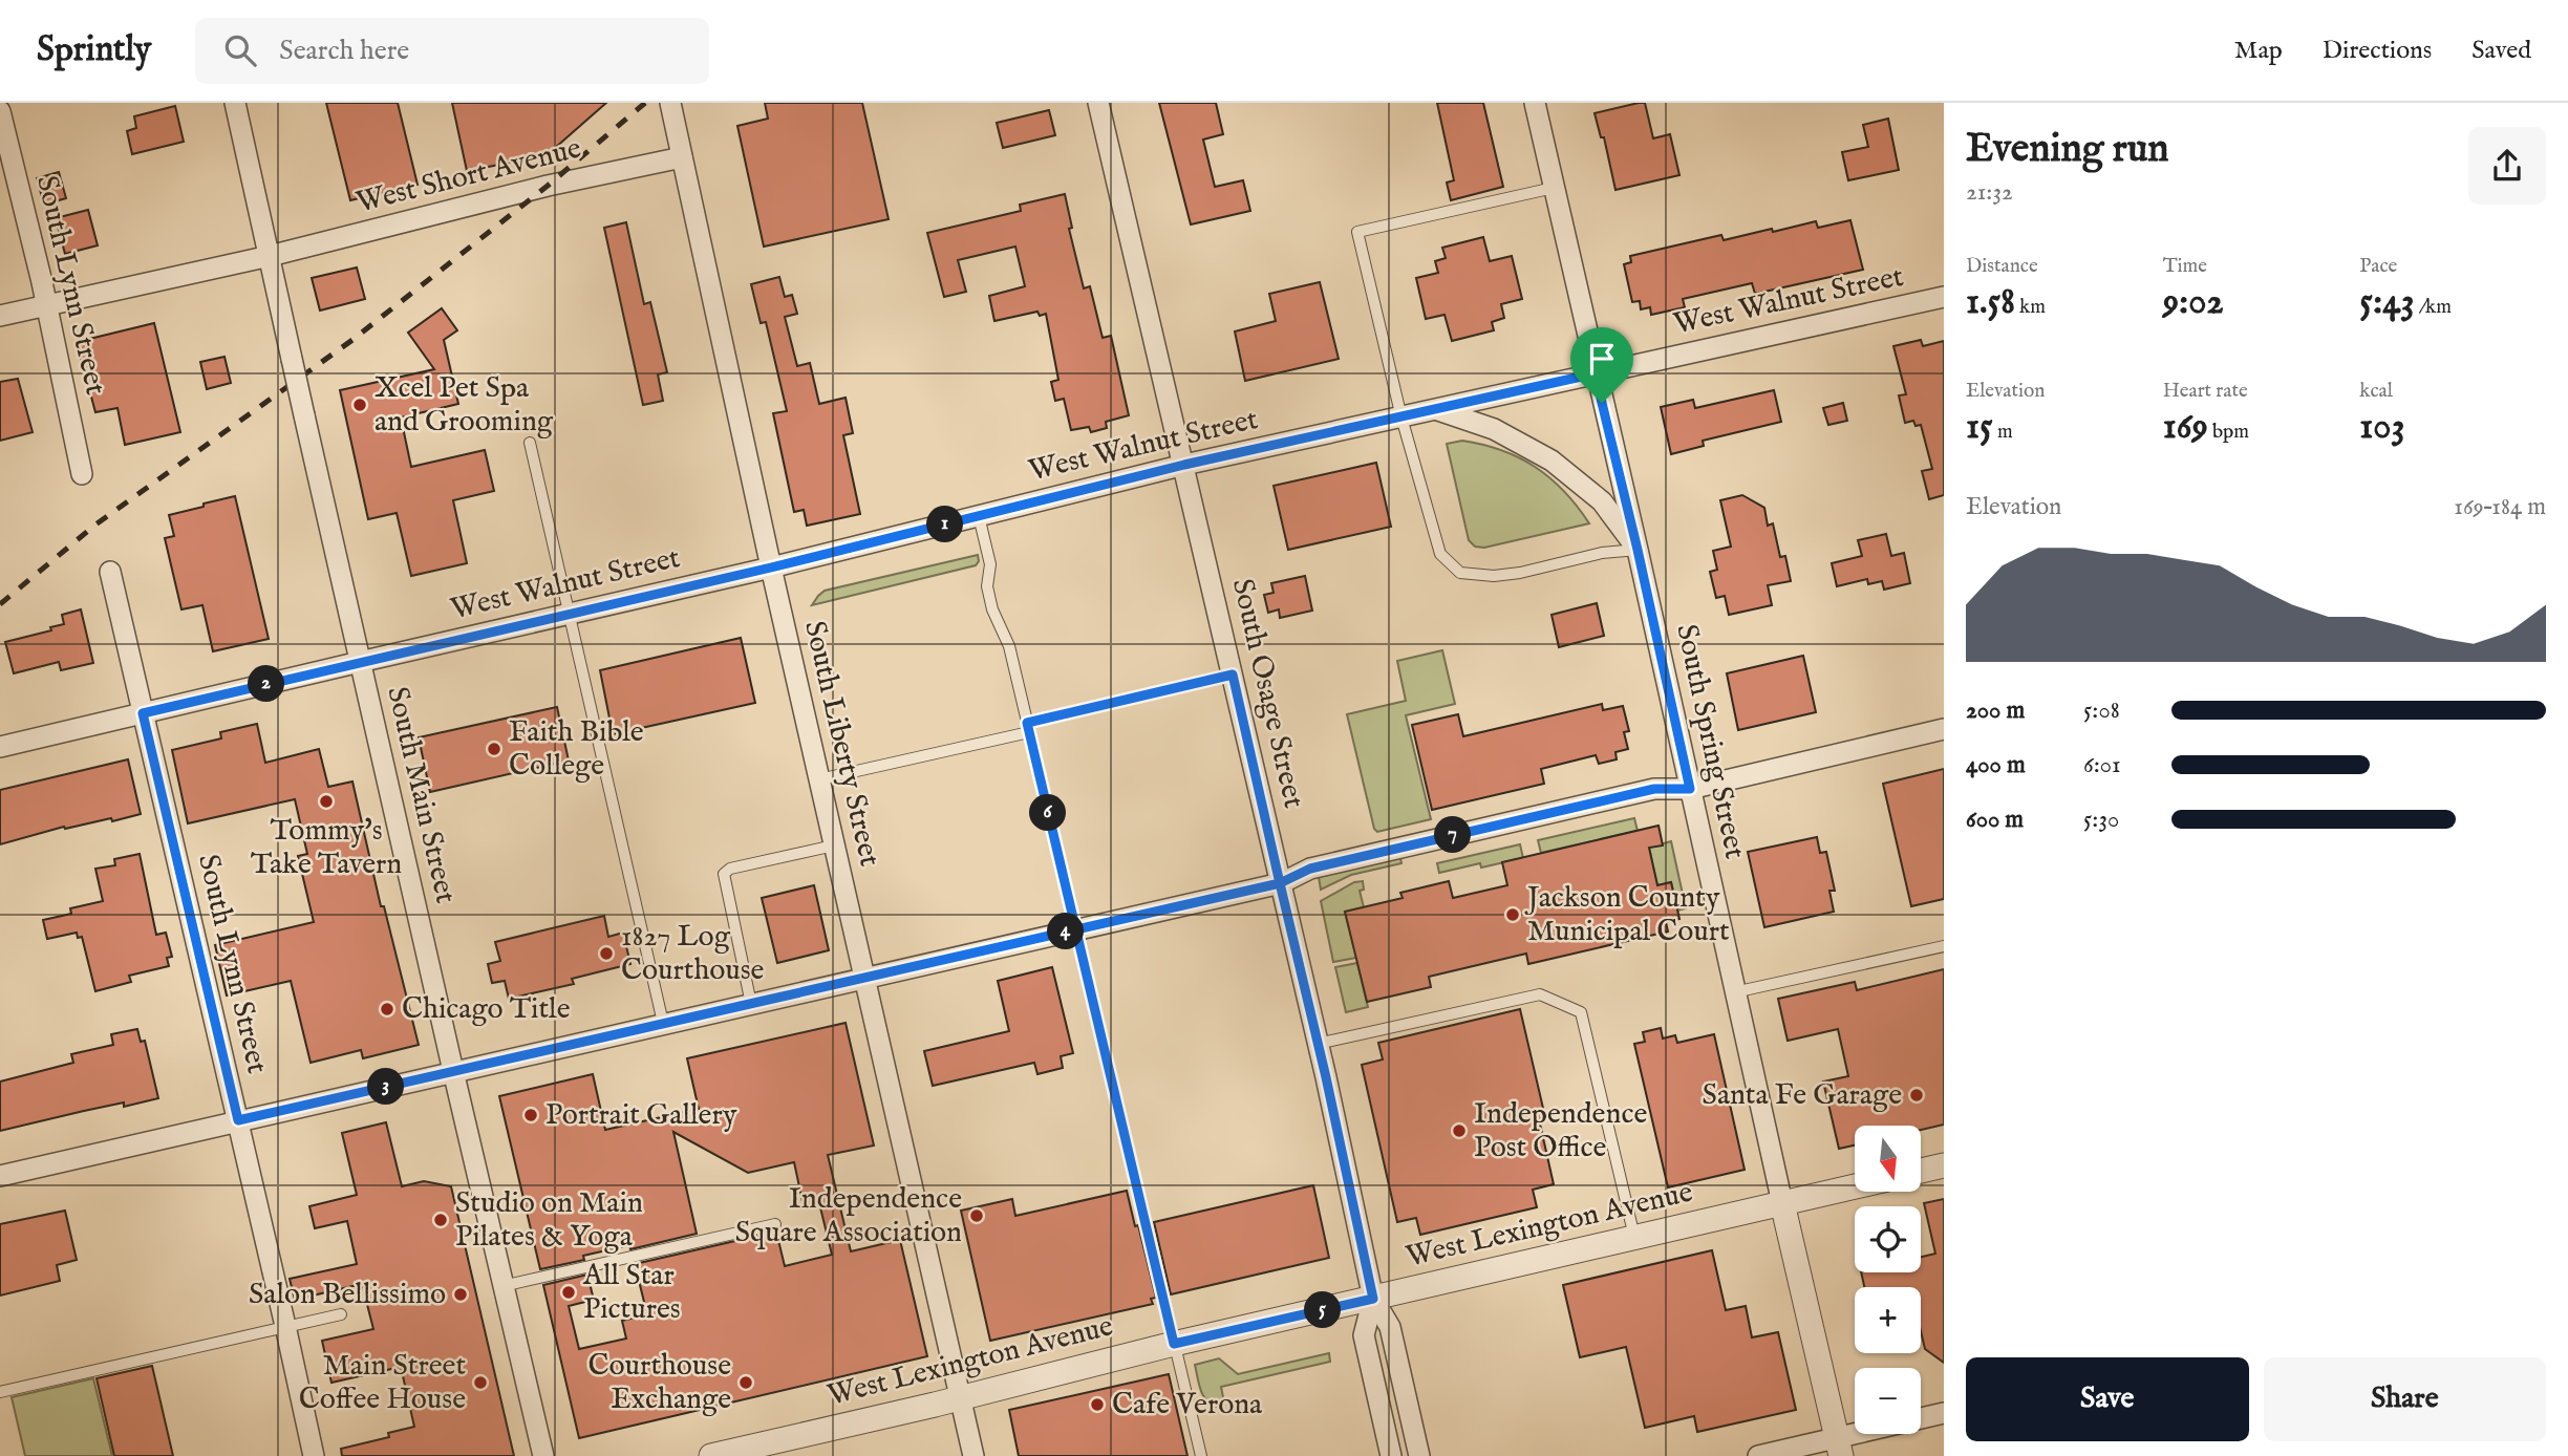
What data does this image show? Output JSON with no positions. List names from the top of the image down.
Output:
{
  "streets": {
    "street": [
      "West Short Avenue",
      "South Lynn Street",
      "West Walnut Street",
      "South Osage Street",
      "South Spring Street",
      "South Liberty Street",
      "South Main Street",
      "West Lexington Avenue"
    ]
  },
  "crossings": [
    ["West Short Avenue", "South Lynn Street"],
    ["West Short Avenue", "South Liberty Street"],
    ["West Short Avenue", "South Main Street"],
    ["South Lynn Street", "West Walnut Street"],
    ["West Walnut Street", "South Osage Street"],
    ["West Walnut Street", "South Spring Street"],
    ["West Walnut Street", "South Liberty Street"],
    ["West Walnut Street", "South Main Street"],
    ["South Osage Street", "West Lexington Avenue"],
    ["South Spring Street", "West Lexington Avenue"],
    ["South Liberty Street", "West Lexington Avenue"]
  ],
  "places": [
    "Xcel Pet Spa and Grooming",
    "Faith Bible College",
    "Tommy's Take Tavern",
    "Jackson County Municipal Court",
    "1827 Log Courthouse",
    "Chicago Title",
    "Santa Fe Garage",
    "Portrait Gallery",
    "Independence Post Office",
    "Independence Square Association",
    "Studio on Main Pilates & Yoga",
    "All Star Pictures",
    "Salon Bellissimo",
    "Main Street Coffee House",
    "Courthouse Exchange",
    "Cafe Verona"
  ],
  "north": "bottom",
  "page": {
    "header": "Sprintly",
    "search": "Search here",
    "nav": ["Map", "Directions", "Saved"],
    "heading": ["Evening run", "21:32"],
    "stats": [
      ["Distance", "1.58 km"],
      ["Time", "9:02"],
      ["Pace", "5:43 /km"],
      ["Elevation", "15 m"],
      ["Heart rate", "169 bpm"],
      ["kcal", "103"]
    ],
    "chart": ["Elevation", "169–184 m"],
    "pins": [
      "1",
      "2",
      "6",
      "7",
      "4",
      "3",
      "5"
    ],
    "list": [
      {
        "name": "200 m",
        "note": "5:08"
      },
      {
        "name": "400 m",
        "note": "6:01"
      },
      {
        "name": "600 m",
        "note": "5:30"
      }
    ],
    "map_buttons": ["+", "−"],
    "buttons": ["Save", "Share"]
  }
}
